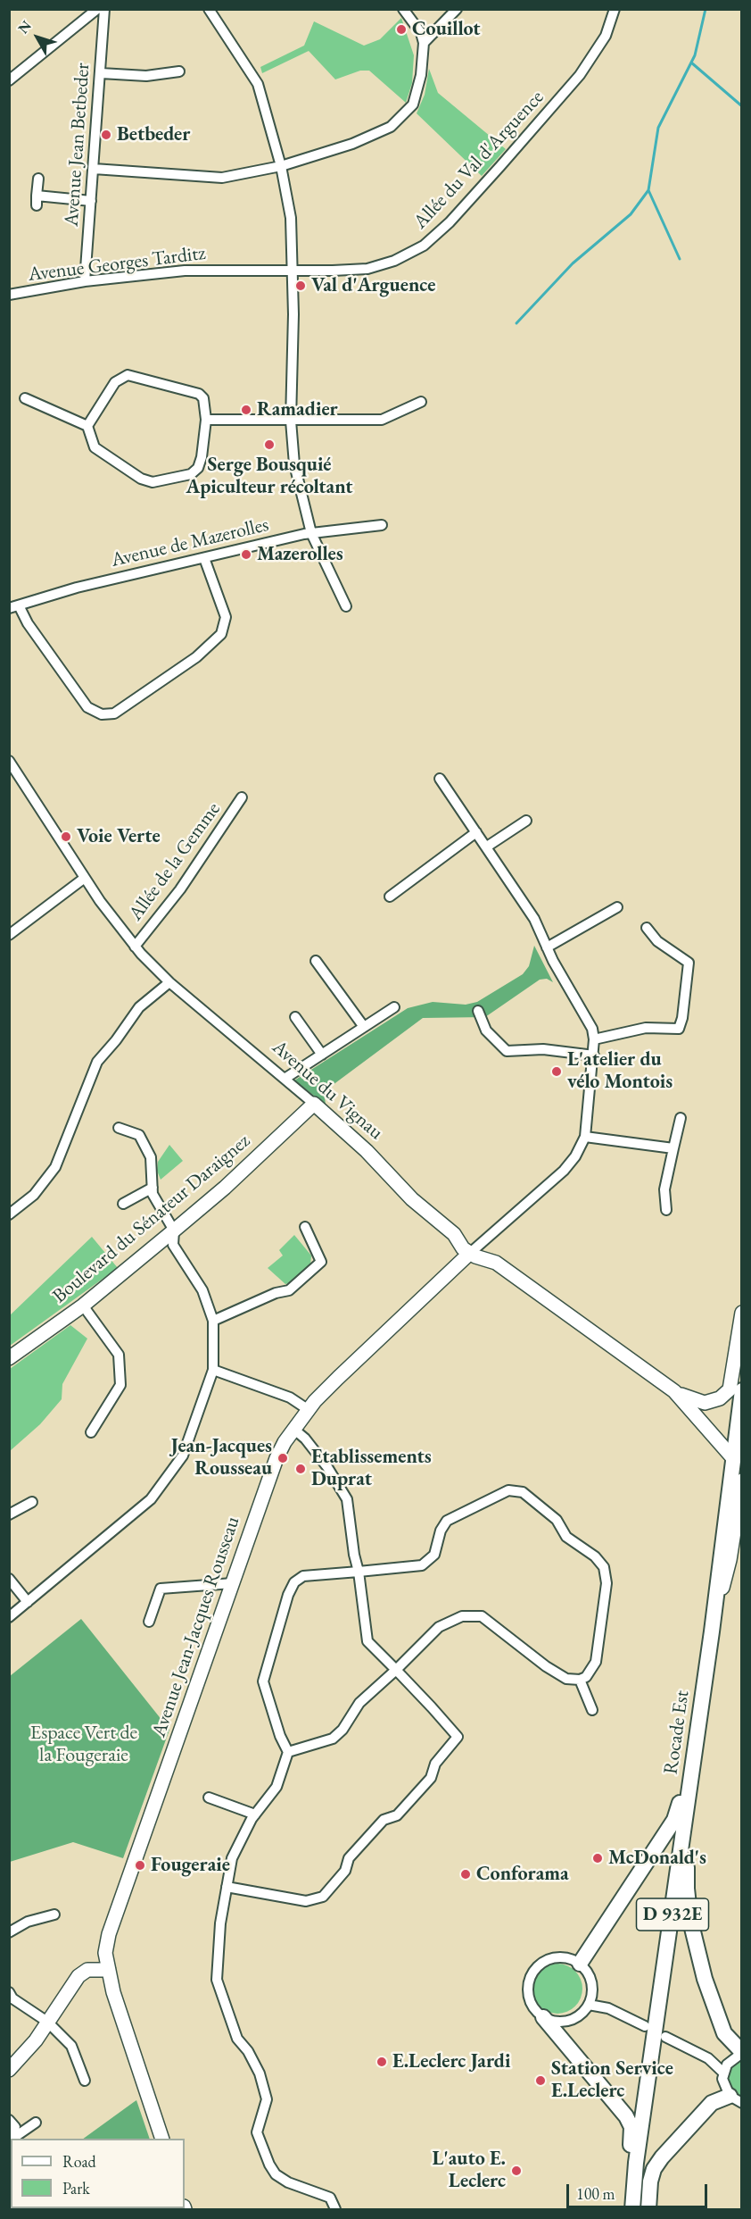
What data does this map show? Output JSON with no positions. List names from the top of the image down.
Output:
{
  "streets": {
    "main road": ["Rocade Est", "D 932E"],
    "street": [
      "Avenue Jean Betbeder",
      "Allée du Val d'Arguence",
      "Avenue Georges Tarditz",
      "Avenue de Mazerolles",
      "Allée de la Gemme",
      "Avenue du Vignau",
      "Boulevard du Sénateur Daraignez",
      "Avenue Jean-Jacques Rousseau"
    ]
  },
  "crossings": [
    ["Avenue Jean Betbeder", "Avenue Georges Tarditz"],
    ["Allée du Val d'Arguence", "Avenue Georges Tarditz"],
    ["Allée de la Gemme", "Avenue du Vignau"],
    ["Avenue du Vignau", "Boulevard du Sénateur Daraignez"],
    ["Avenue du Vignau", "Avenue Jean-Jacques Rousseau"]
  ],
  "parks": ["Espace Vert de la Fougeraie"],
  "places": [
    "Couillot",
    "Betbeder",
    "Val d'Arguence",
    "Ramadier",
    "Serge Bousquié Apiculteur récoltant",
    "Mazerolles",
    "Voie Verte",
    "L'atelier du vélo Montois",
    "Jean-Jacques Rousseau",
    "Etablissements Duprat",
    "McDonald's",
    "Fougeraie",
    "Conforama",
    "E.Leclerc Jardi",
    "Station Service E.Leclerc",
    "L'auto E. Leclerc"
  ],
  "legend": ["Road", "Park"],
  "scale_bar": "100 m",
  "north": "top left"
}
